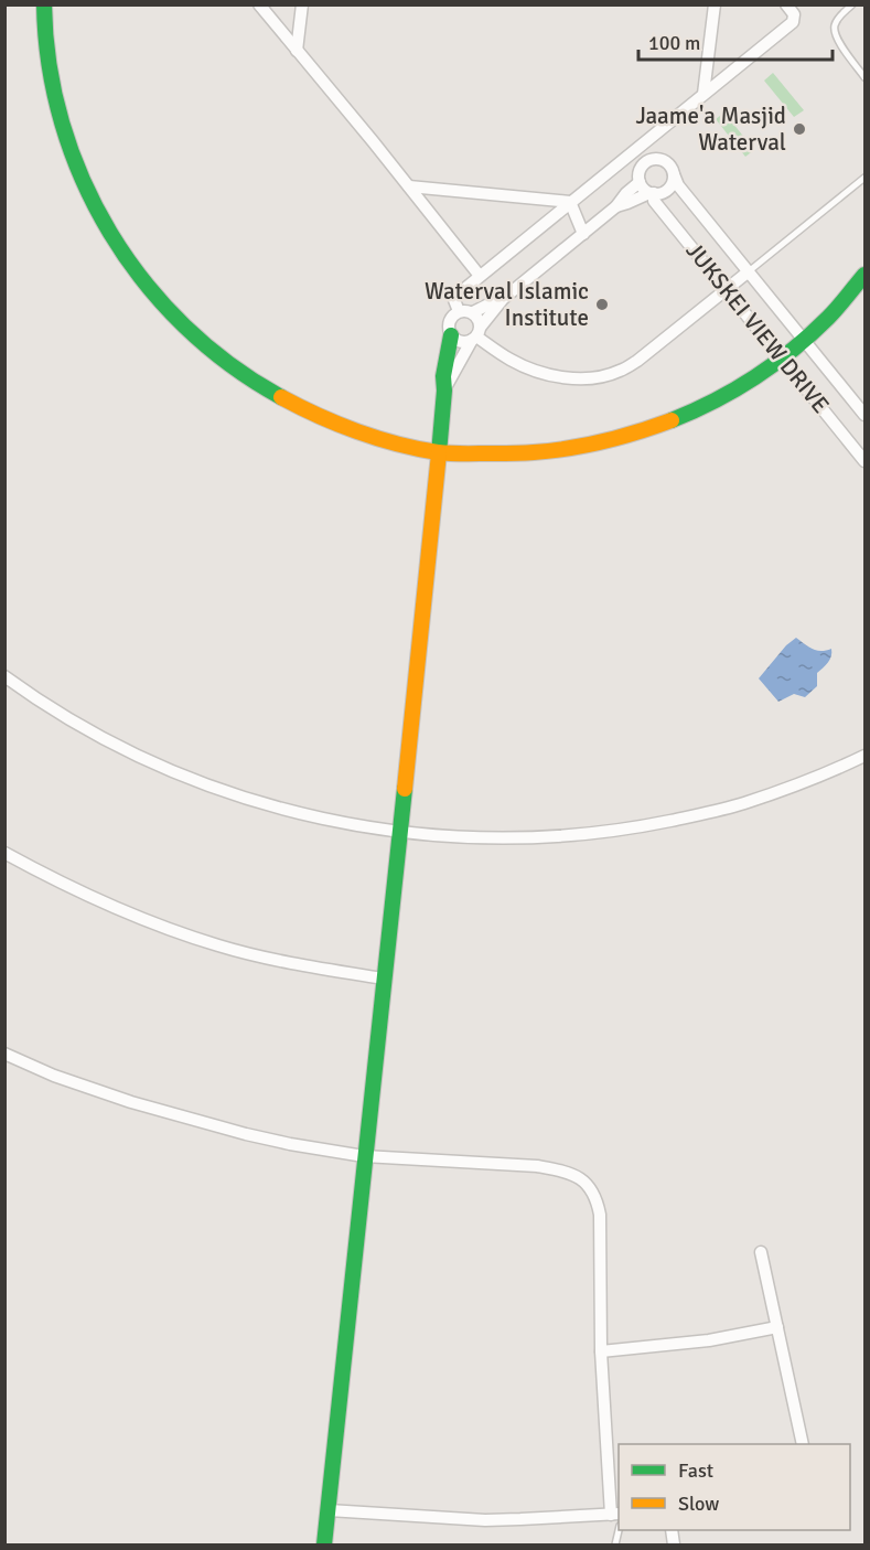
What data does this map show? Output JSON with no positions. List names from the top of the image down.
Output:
{
  "streets": {
    "street": ["JUKSKEI VIEW DRIVE"]
  },
  "places": ["Jaame'a Masjid Waterval", "Waterval Islamic Institute"],
  "legend": ["Fast", "Slow"],
  "scale_bar": "100 m"
}
